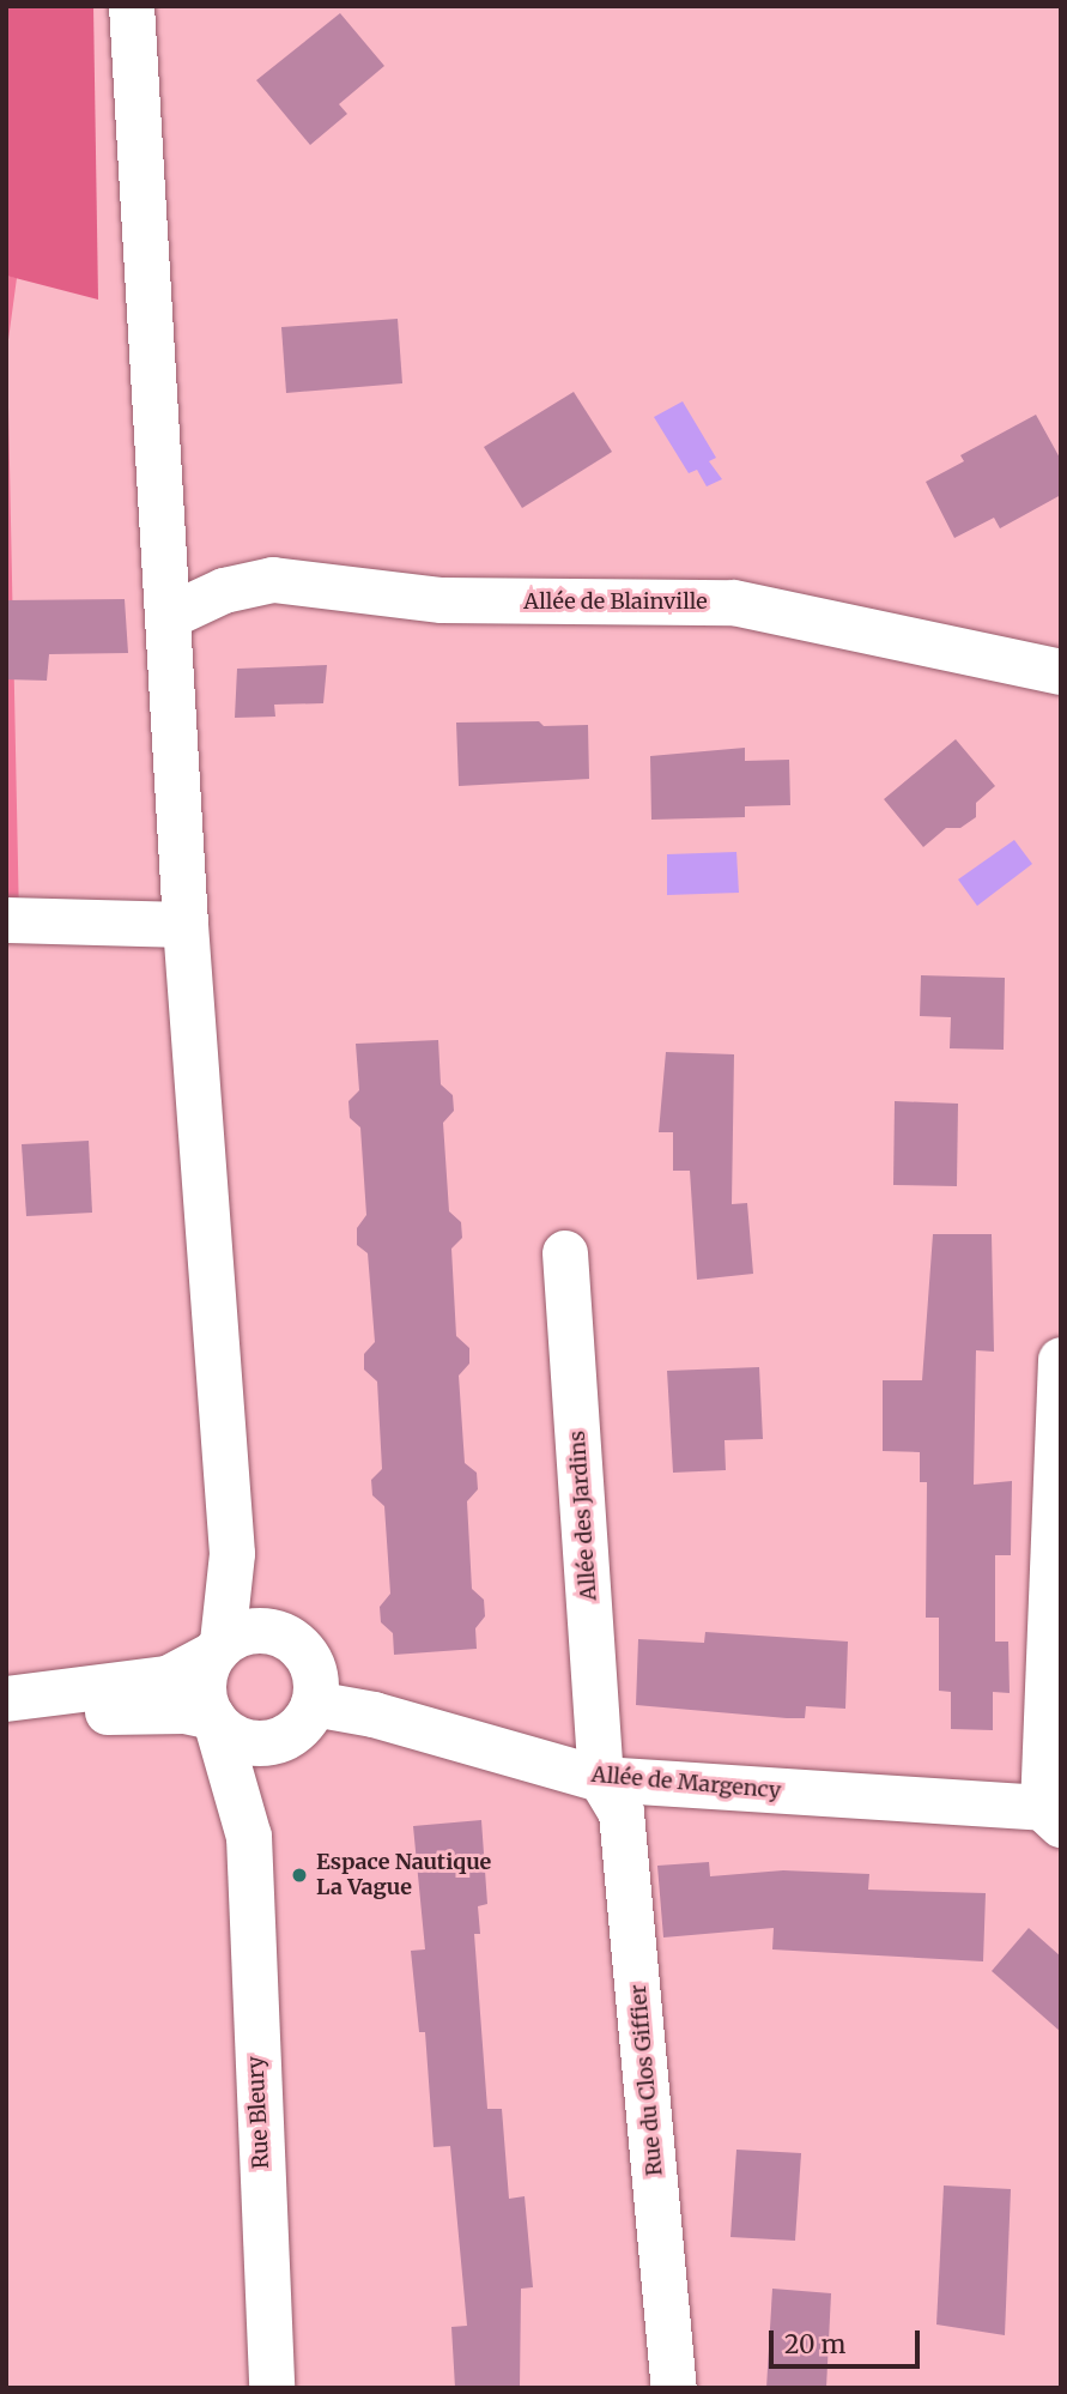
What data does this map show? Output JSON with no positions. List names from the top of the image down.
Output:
{
  "streets": {
    "street": [
      "Allée de Blainville",
      "Allée des Jardins",
      "Allée de Margency",
      "Rue du Clos Giffier",
      "Rue Bleury"
    ]
  },
  "crossings": [
    ["Allée des Jardins", "Allée de Margency"],
    ["Allée des Jardins", "Rue du Clos Giffier"],
    ["Allée de Margency", "Rue du Clos Giffier"],
    ["Allée de Margency", "Rue Bleury"]
  ],
  "places": ["Espace Nautique La Vague"],
  "scale_bar": "20 m"
}
